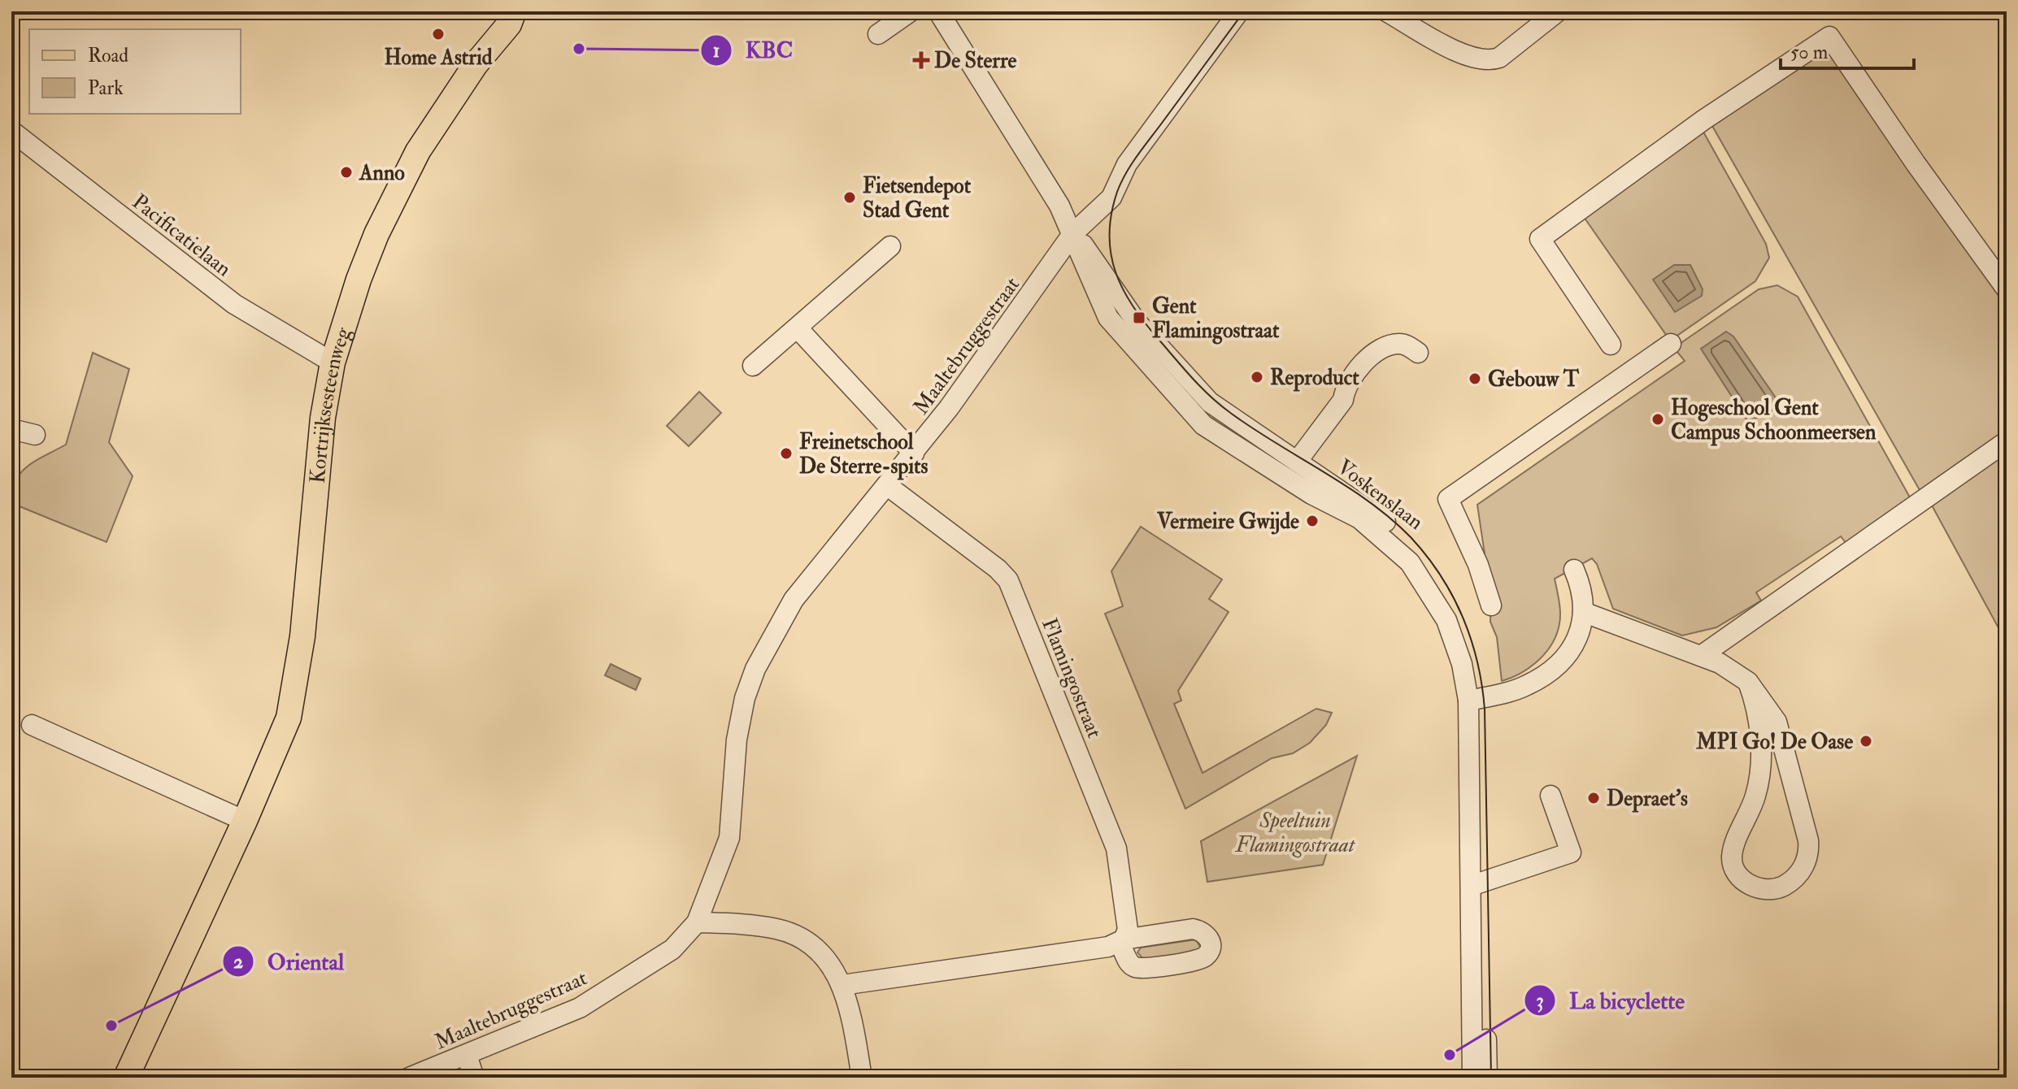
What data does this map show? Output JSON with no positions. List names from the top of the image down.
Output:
{
  "streets": {
    "main road": ["Kortrijksesteenweg"],
    "street": [
      "Pacificatielaan",
      "Maaltebruggestraat",
      "Voskenslaan",
      "Flamingostraat"
    ]
  },
  "crossings": [
    ["Pacificatielaan", "Kortrijksesteenweg"],
    ["Maaltebruggestraat", "Voskenslaan"],
    ["Maaltebruggestraat", "Flamingostraat"]
  ],
  "parks": ["Speeltuin Flamingostraat"],
  "places": {
    "other": [
      "Home Astrid",
      "KBC",
      "Anno",
      "Fietsendepot Stad Gent",
      "Reproduct",
      "Gebouw T",
      "Hogeschool Gent Campus Schoonmeersen",
      "Freinetschool De Sterre-spits",
      "Vermeire Gwijde",
      "MPI Go! De Oase",
      "Depraet's",
      "Oriental",
      "La bicyclette"
    ],
    "health": ["De Sterre"],
    "transit": ["Gent Flamingostraat"]
  },
  "legend": ["Road", "Park"],
  "scale_bar": "50 m"
}
